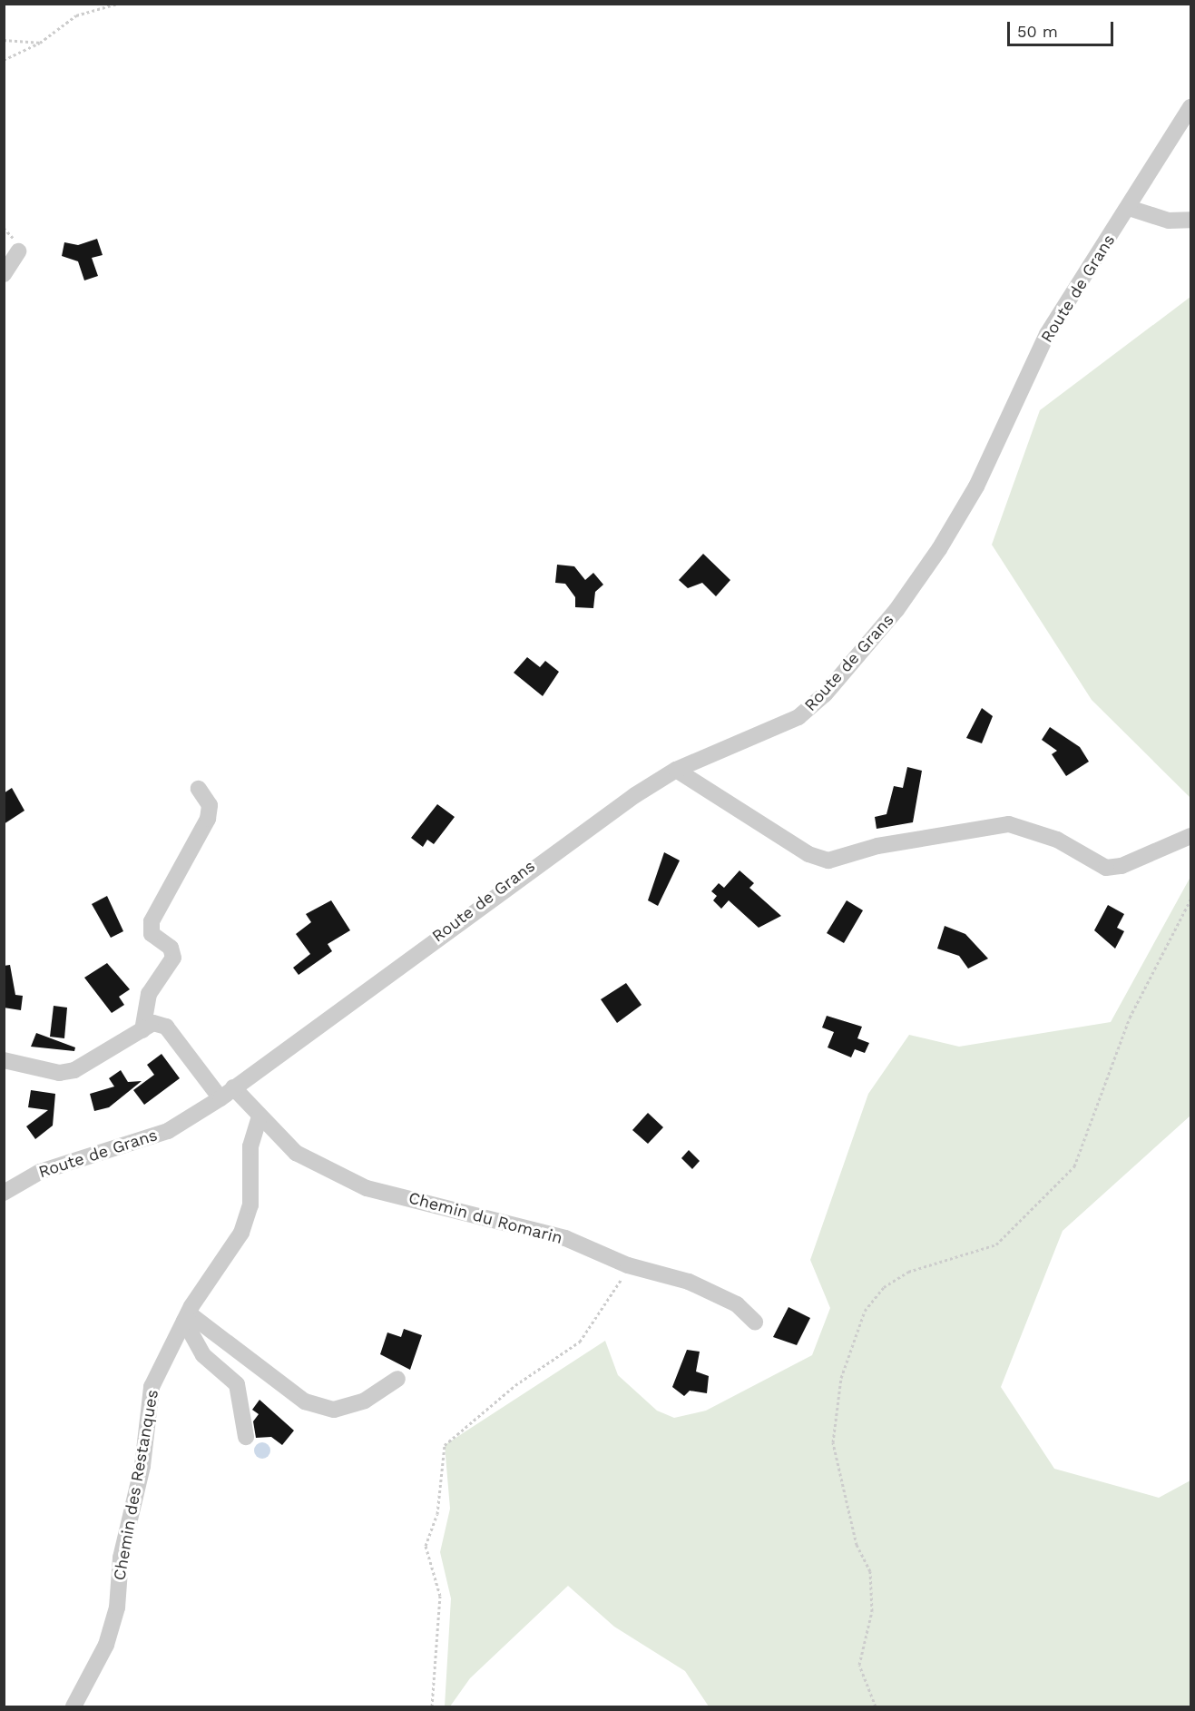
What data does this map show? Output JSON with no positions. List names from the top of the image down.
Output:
{
  "streets": {
    "street": ["Route de Grans", "Chemin du Romarin", "Chemin des Restanques"]
  },
  "crossings": [
    ["Route de Grans", "Chemin du Romarin"],
    ["Chemin du Romarin", "Chemin des Restanques"]
  ],
  "scale_bar": "50 m"
}
